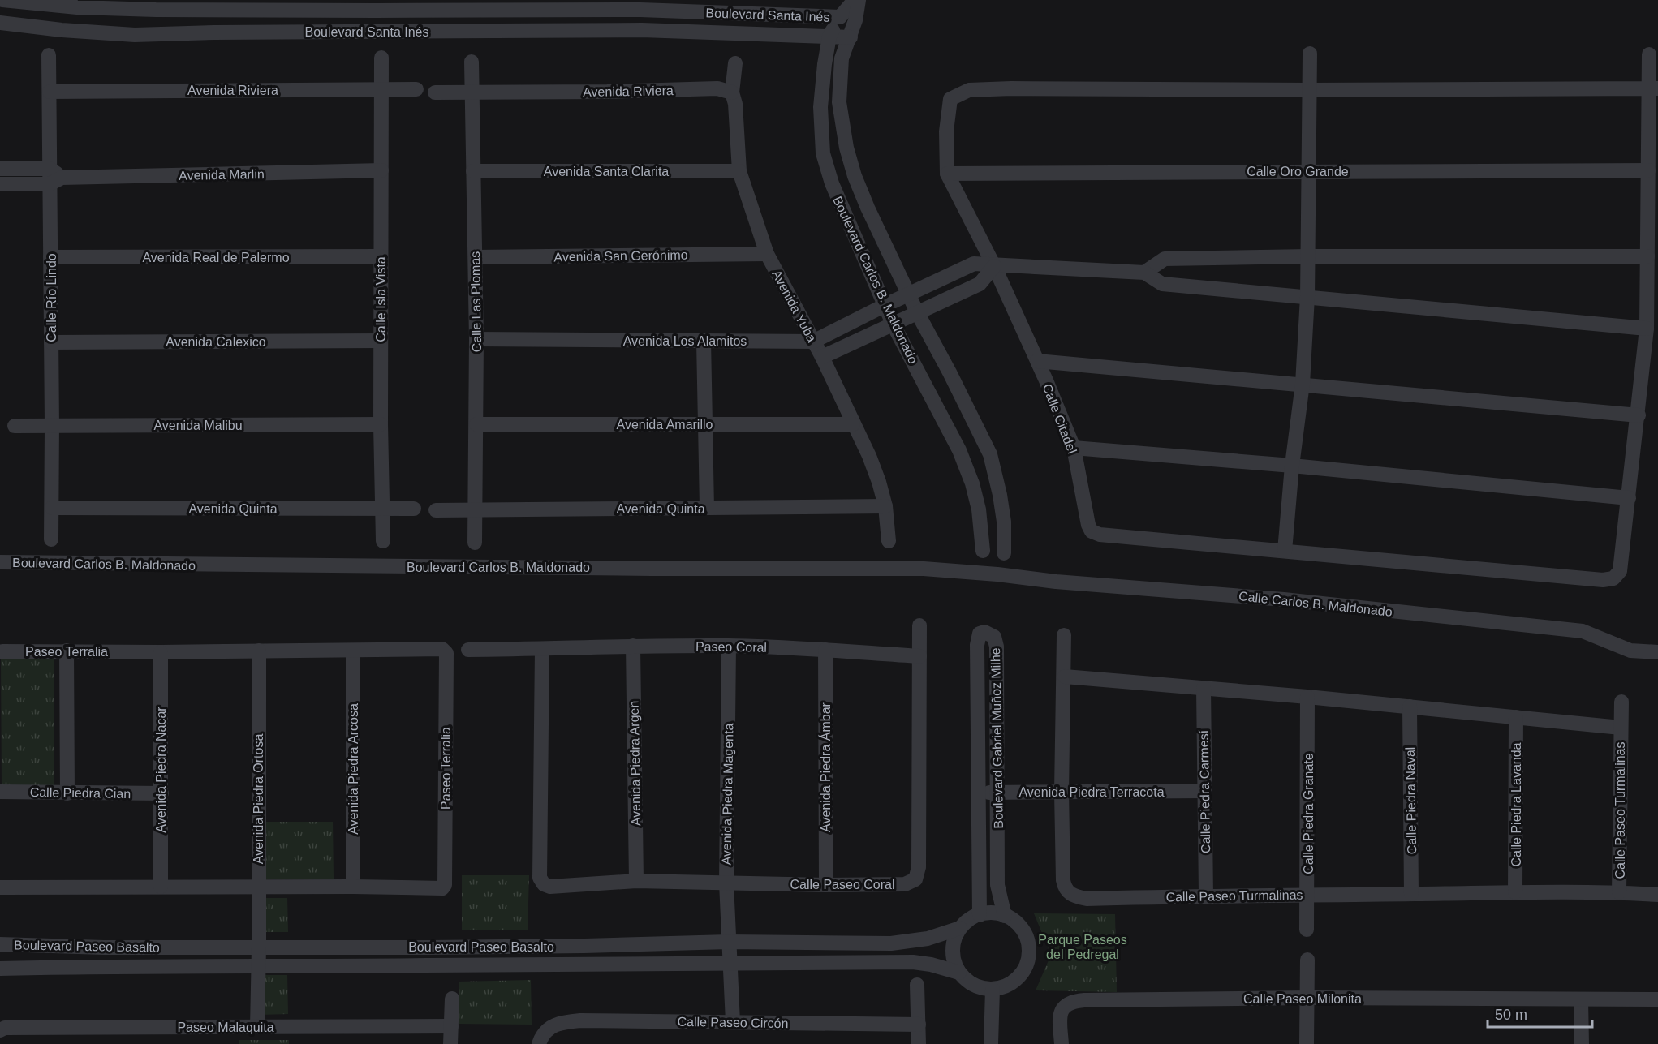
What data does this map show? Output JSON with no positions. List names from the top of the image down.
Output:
{
  "streets": {
    "street": [
      "Boulevard Santa Inés",
      "Avenida Riviera",
      "Avenida Santa Clarita",
      "Calle Oro Grande",
      "Avenida Marlin",
      "Avenida San Gerónimo",
      "Avenida Real de Palermo",
      "Boulevard Carlos B. Maldonado",
      "Calle Río Lindo",
      "Calle Isla Vista",
      "Calle Las Plomas",
      "Avenida Yuba",
      "Avenida Los Alamitos",
      "Avenida Calexico",
      "Calle Citadel",
      "Avenida Amarillo",
      "Avenida Malibu",
      "Avenida Quinta",
      "Calle Carlos B. Maldonado",
      "Paseo Coral",
      "Paseo Terralia",
      "Boulevard Gabriel Muñoz Milhe",
      "Avenida Piedra Argen",
      "Avenida Piedra Ámbar",
      "Avenida Piedra Arcosa",
      "Avenida Piedra Nacar",
      "Avenida Piedra Terracota",
      "Calle Piedra Carmesí",
      "Calle Piedra Cian",
      "Avenida Piedra Magenta",
      "Avenida Piedra Ortosa",
      "Calle Piedra Naval",
      "Calle Piedra Lavanda",
      "Calle Paseo Turmalinas",
      "Calle Piedra Granate",
      "Calle Paseo Coral",
      "Boulevard Paseo Basalto",
      "Calle Paseo Milonita",
      "Calle Paseo Circón",
      "Paseo Malaquita"
    ]
  },
  "crossings": [
    ["Boulevard Santa Inés", "Boulevard Carlos B. Maldonado"],
    ["Avenida Riviera", "Calle Isla Vista"],
    ["Avenida Riviera", "Calle Las Plomas"],
    ["Avenida Riviera", "Avenida Yuba"],
    ["Avenida Santa Clarita", "Calle Las Plomas"],
    ["Avenida Santa Clarita", "Avenida Yuba"],
    ["Calle Oro Grande", "Calle Citadel"],
    ["Avenida Marlin", "Calle Río Lindo"],
    ["Avenida Marlin", "Calle Isla Vista"],
    ["Avenida San Gerónimo", "Calle Las Plomas"],
    ["Avenida San Gerónimo", "Avenida Yuba"],
    ["Avenida Real de Palermo", "Calle Río Lindo"],
    ["Avenida Real de Palermo", "Calle Isla Vista"],
    ["Boulevard Carlos B. Maldonado", "Avenida Los Alamitos"],
    ["Boulevard Carlos B. Maldonado", "Calle Carlos B. Maldonado"],
    ["Calle Río Lindo", "Avenida Calexico"],
    ["Calle Río Lindo", "Avenida Malibu"],
    ["Calle Río Lindo", "Avenida Quinta"],
    ["Calle Isla Vista", "Avenida Calexico"],
    ["Calle Isla Vista", "Avenida Malibu"],
    ["Calle Isla Vista", "Avenida Quinta"],
    ["Calle Las Plomas", "Avenida Los Alamitos"],
    ["Calle Las Plomas", "Avenida Amarillo"],
    ["Calle Las Plomas", "Avenida Quinta"],
    ["Avenida Yuba", "Avenida Los Alamitos"],
    ["Avenida Yuba", "Avenida Amarillo"],
    ["Avenida Yuba", "Avenida Quinta"],
    ["Avenida Los Alamitos", "Calle Citadel"],
    ["Paseo Coral", "Avenida Piedra Argen"],
    ["Paseo Coral", "Avenida Piedra Ámbar"],
    ["Paseo Coral", "Avenida Piedra Magenta"],
    ["Paseo Coral", "Calle Paseo Coral"],
    ["Paseo Terralia", "Avenida Piedra Arcosa"],
    ["Paseo Terralia", "Avenida Piedra Nacar"],
    ["Paseo Terralia", "Avenida Piedra Ortosa"],
    ["Boulevard Gabriel Muñoz Milhe", "Avenida Piedra Terracota"],
    ["Boulevard Gabriel Muñoz Milhe", "Boulevard Paseo Basalto"],
    ["Avenida Piedra Argen", "Calle Paseo Coral"],
    ["Avenida Piedra Ámbar", "Calle Paseo Coral"],
    ["Avenida Piedra Nacar", "Calle Piedra Cian"],
    ["Avenida Piedra Terracota", "Calle Piedra Carmesí"],
    ["Avenida Piedra Terracota", "Calle Paseo Turmalinas"],
    ["Calle Piedra Carmesí", "Calle Paseo Turmalinas"],
    ["Avenida Piedra Magenta", "Calle Paseo Coral"],
    ["Avenida Piedra Magenta", "Boulevard Paseo Basalto"],
    ["Avenida Piedra Magenta", "Calle Paseo Circón"],
    ["Avenida Piedra Ortosa", "Boulevard Paseo Basalto"],
    ["Avenida Piedra Ortosa", "Paseo Malaquita"],
    ["Calle Piedra Naval", "Calle Paseo Turmalinas"],
    ["Calle Piedra Lavanda", "Calle Paseo Turmalinas"],
    ["Calle Paseo Turmalinas", "Calle Piedra Granate"]
  ],
  "parks": ["Parque Paseos del Pedregal"],
  "scale_bar": "50 m"
}
